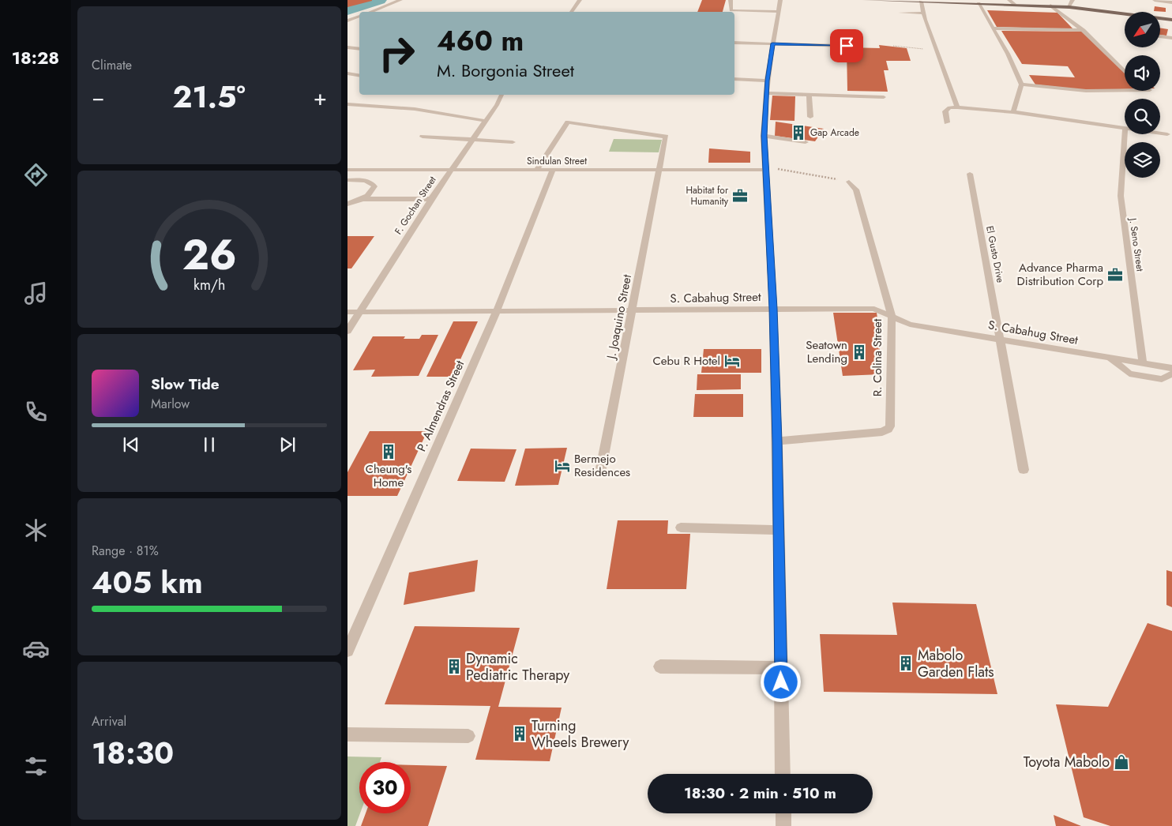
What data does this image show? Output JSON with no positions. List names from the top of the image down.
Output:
{
  "streets": {
    "street": [
      "Sindulan Street",
      "F. Gochan Street",
      "J. Seno Street",
      "El Gusto Drive",
      "S. Cabahug Street",
      "J. Joaquino Street",
      "R. Colina Street",
      "P. Almendras Street"
    ]
  },
  "crossings": [
    ["Sindulan Street", "F. Gochan Street"],
    ["Sindulan Street", "J. Joaquino Street"],
    ["Sindulan Street", "P. Almendras Street"],
    ["F. Gochan Street", "S. Cabahug Street"],
    ["J. Seno Street", "S. Cabahug Street"],
    ["El Gusto Drive", "S. Cabahug Street"],
    ["S. Cabahug Street", "J. Joaquino Street"],
    ["S. Cabahug Street", "R. Colina Street"],
    ["S. Cabahug Street", "P. Almendras Street"]
  ],
  "places": {
    "building": [
      "Gap Arcade",
      "Seatown Lending",
      "Cheung's Home",
      "Mabolo Garden Flats",
      "Dynamic Pediatric Therapy",
      "Turning Wheels Brewery"
    ],
    "office": ["Habitat for Humanity", "Advance Pharma Distribution Corp"],
    "hotel": ["Cebu R Hotel", "Bermejo Residences"],
    "shop": ["Toyota Mabolo"]
  },
  "north": "bottom left",
  "page": {
    "tabs": "18:28",
    "tile": [
      "Climate",
      ["Range · 81%", "405 km"],
      ["Arrival", "18:30"]
    ],
    "turn": ["460 m", "M. Borgonia Street"],
    "heat": ["−", "21.5°", "+"],
    "song": ["Slow Tide", "Marlow"],
    "limit": "30",
    "trip": "18:30 · 2 min · 510 m",
    "gauge": ["26", "km/h"]
  }
}
